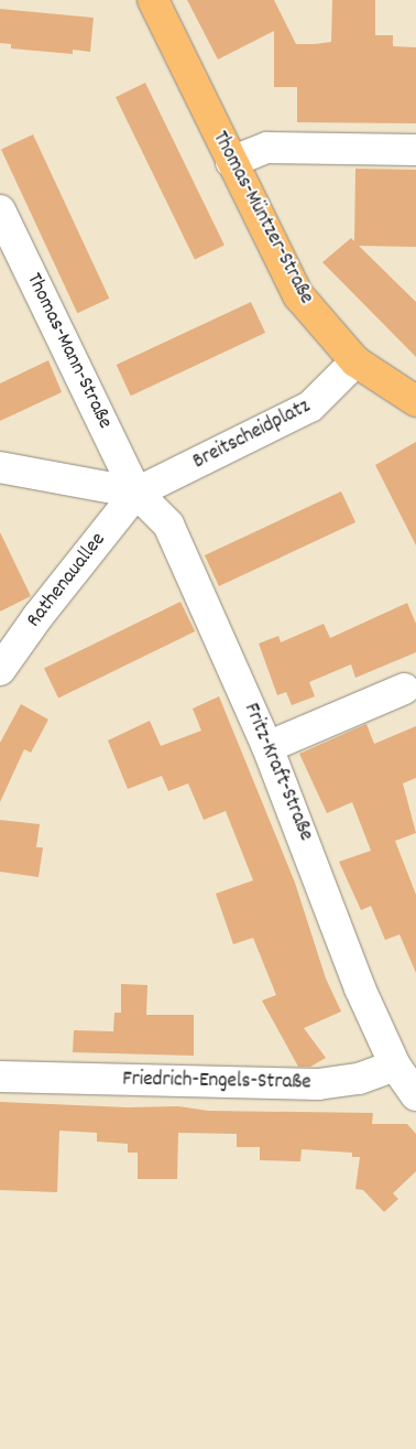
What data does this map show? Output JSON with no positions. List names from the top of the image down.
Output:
{
  "streets": {
    "main road": ["Thomas-Müntzer-Straße"],
    "street": [
      "Thomas-Mann-Straße",
      "Breitscheidplatz",
      "Rathenauallee",
      "Fritz-Kraft-Straße",
      "Friedrich-Engels-Straße"
    ]
  },
  "crossings": [
    ["Thomas-Müntzer-Straße", "Breitscheidplatz"],
    ["Thomas-Mann-Straße", "Breitscheidplatz"],
    ["Thomas-Mann-Straße", "Rathenauallee"],
    ["Thomas-Mann-Straße", "Fritz-Kraft-Straße"],
    ["Breitscheidplatz", "Rathenauallee"],
    ["Breitscheidplatz", "Fritz-Kraft-Straße"],
    ["Rathenauallee", "Fritz-Kraft-Straße"],
    ["Fritz-Kraft-Straße", "Friedrich-Engels-Straße"]
  ]
}
